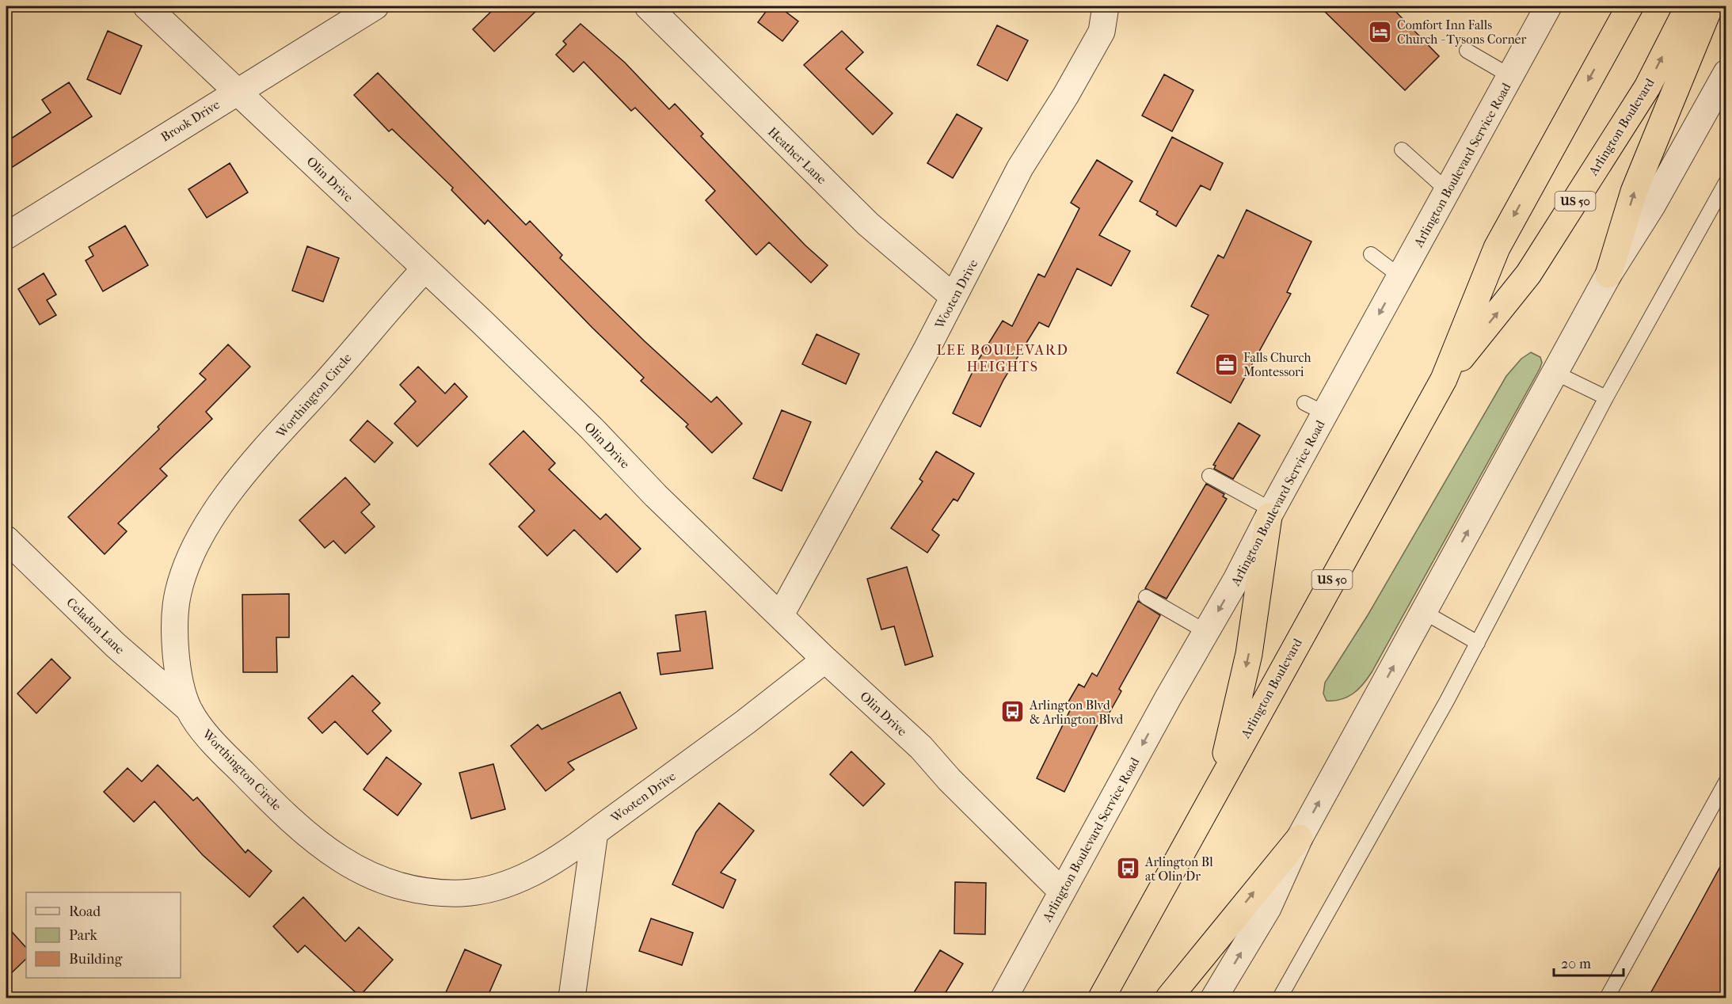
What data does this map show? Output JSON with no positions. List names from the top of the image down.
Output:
{
  "streets": {
    "highway": ["Arlington Boulevard", "US 50"],
    "street": [
      "Brook Drive",
      "Heather Lane",
      "Arlington Boulevard Service Road",
      "Olin Drive",
      "Wooten Drive",
      "Worthington Circle",
      "Celadon Lane"
    ]
  },
  "crossings": [
    ["Brook Drive", "Olin Drive"],
    ["Heather Lane", "Wooten Drive"],
    ["Arlington Boulevard Service Road", "Olin Drive"],
    ["Olin Drive", "Wooten Drive"],
    ["Olin Drive", "Worthington Circle"],
    ["Wooten Drive", "Worthington Circle"],
    ["Worthington Circle", "Celadon Lane"]
  ],
  "districts": ["LEE BOULEVARD HEIGHTS"],
  "places": {
    "hotel": ["Comfort Inn Falls Church - Tysons Corner"],
    "office": ["Falls Church Montessori"],
    "bus stop": ["Arlington Blvd & Arlington Blvd", "Arlington Bl at Olin Dr"]
  },
  "legend": ["Road", "Park", "Building"],
  "scale_bar": "20 m"
}
